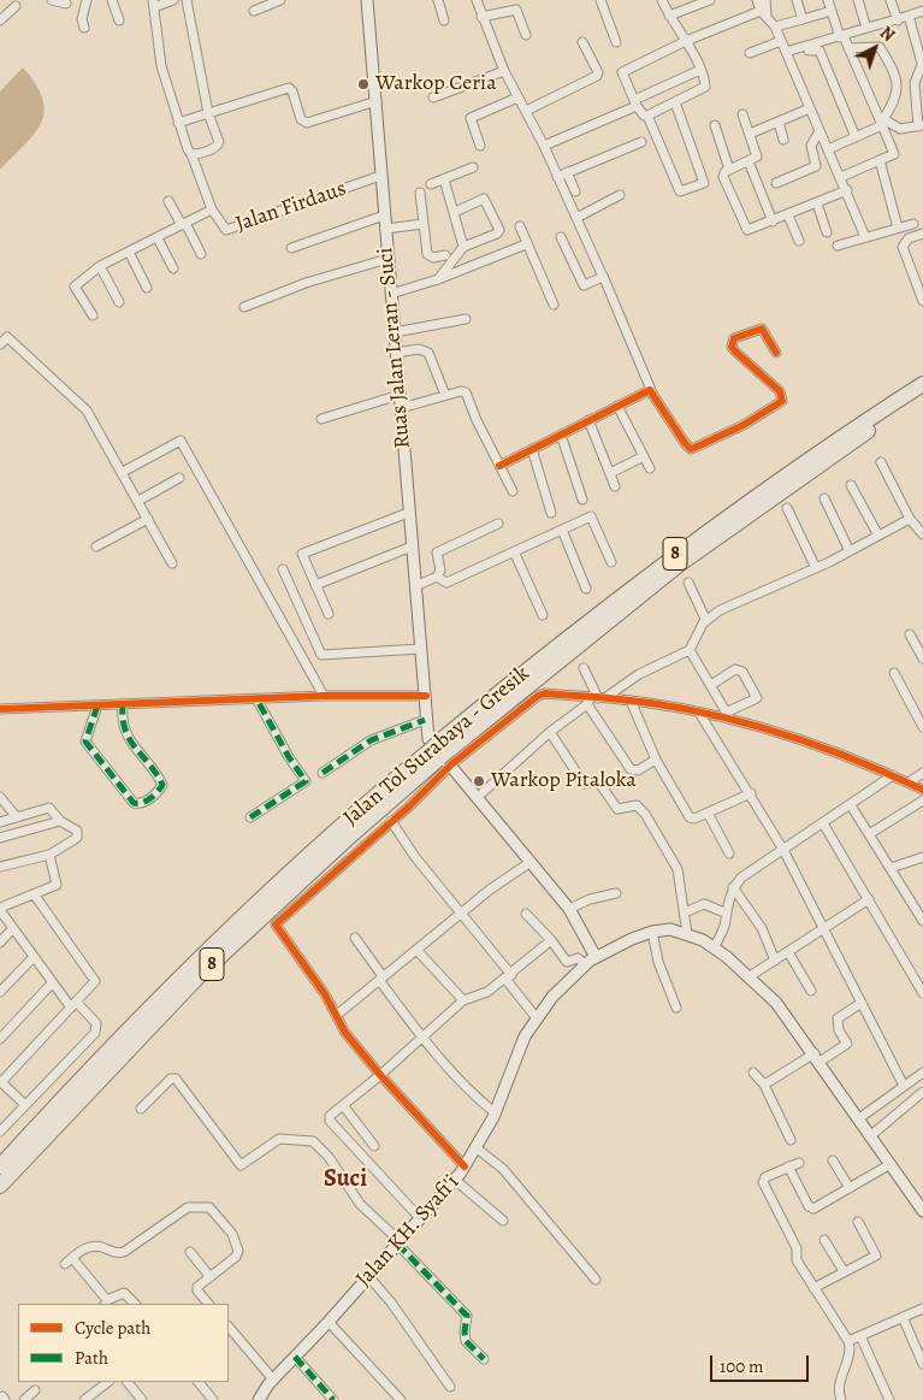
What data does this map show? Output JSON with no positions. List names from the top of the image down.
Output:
{
  "streets": {
    "highway": ["8", "Jalan Tol Surabaya - Gresik"],
    "main road": ["Ruas Jalan Leran - Suci", "Jalan KH. Syafi'i"],
    "street": ["Jalan Firdaus"]
  },
  "crossings": [
    ["Jalan Firdaus", "Ruas Jalan Leran - Suci"],
    ["Ruas Jalan Leran - Suci", "Jalan Tol Surabaya - Gresik"]
  ],
  "districts": ["Suci"],
  "places": ["Warkop Ceria", "Warkop Pitaloka"],
  "legend": ["Cycle path", "Path"],
  "scale_bar": "100 m",
  "north": "top right"
}
